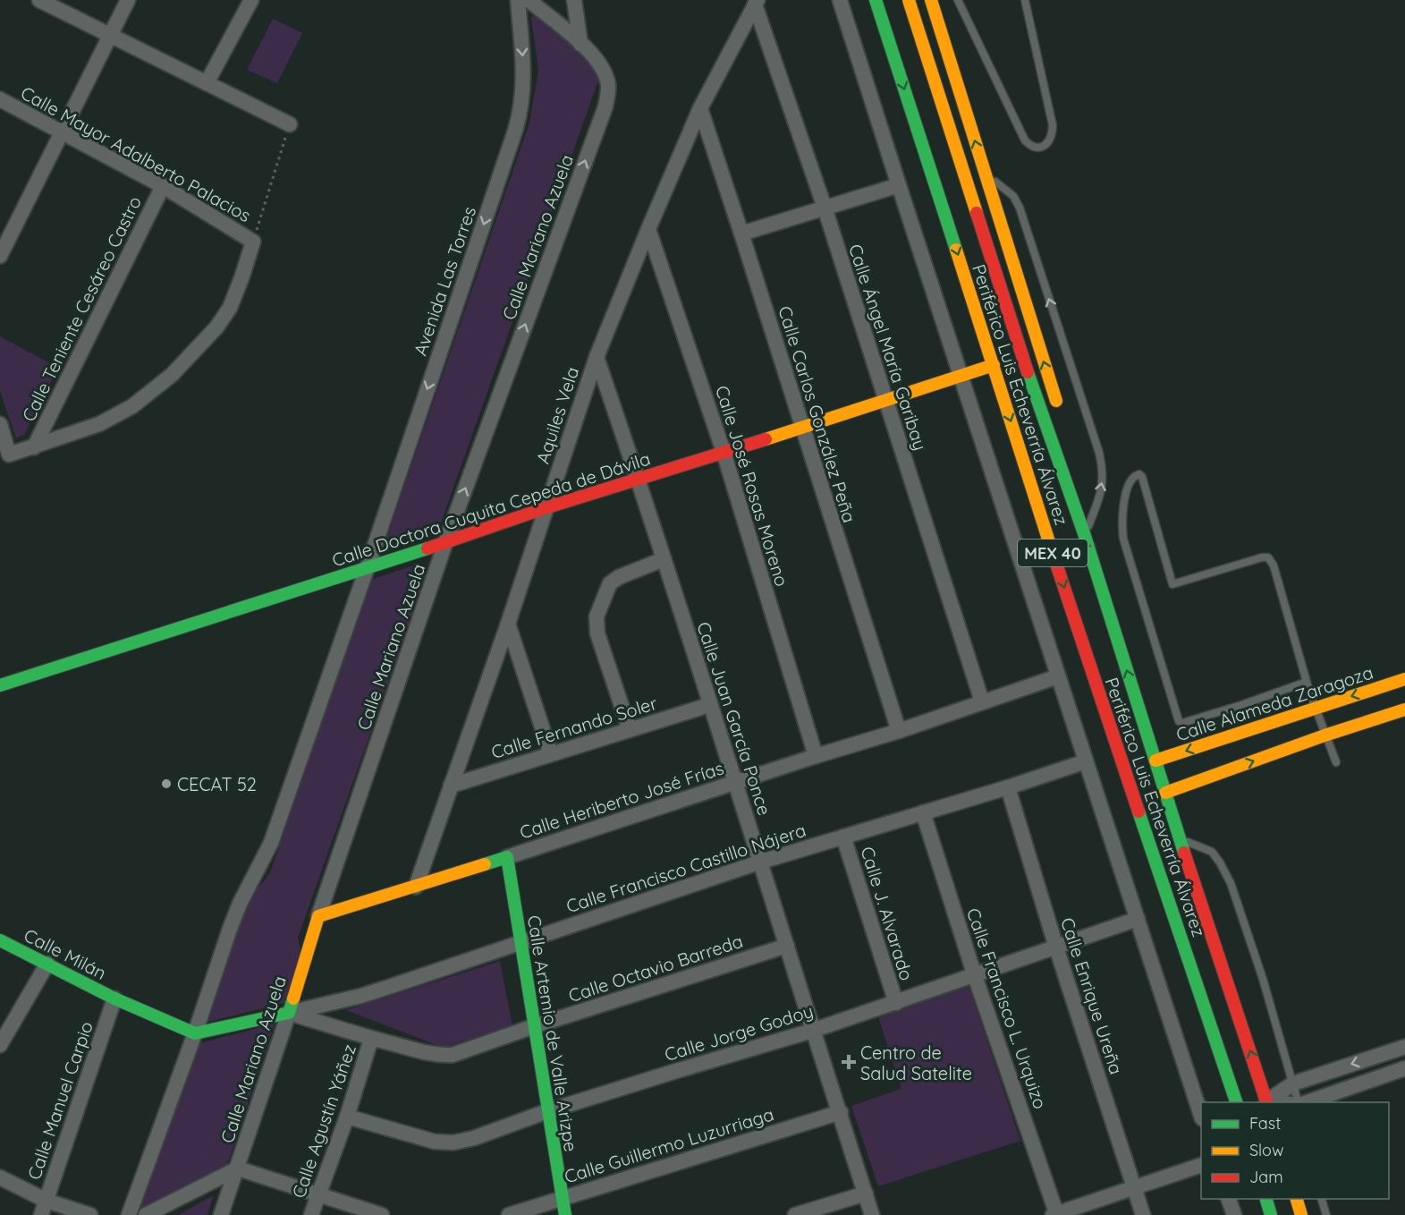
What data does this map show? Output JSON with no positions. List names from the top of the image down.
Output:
{
  "streets": {
    "main road": [
      "Calle Mariano Azuela",
      "Periférico Luis Echeverría Álvarez",
      "Calle Doctora Cuquita Cepeda de Dávila",
      "MEX 40",
      "Calle Alameda Zaragoza",
      "Calle Heriberto José Frías",
      "Calle Francisco Castillo Nájera",
      "Calle Milán",
      "Calle Artemio de Valle Arizpe"
    ],
    "street": [
      "Calle Mayor Adalberto Palacios",
      "Avenida Las Torres",
      "Calle Teniente Cesáreo Castro",
      "Calle Ángel María Garibay",
      "Calle Carlos González Peña",
      "Aquiles Vela",
      "Calle José Rosas Moreno",
      "Calle Juan García Ponce",
      "Calle Fernando Soler",
      "Calle J. Alvarado",
      "Calle Octavio Barreda",
      "Calle Enrique Ureña",
      "Calle Francisco L. Urquizo",
      "Calle Jorge Godoy",
      "Calle Manuel Carpio",
      "Calle Agustín Yáñez",
      "Calle Guillermo Luzurriaga"
    ]
  },
  "crossings": [
    ["Calle Mayor Adalberto Palacios", "Calle Teniente Cesáreo Castro"],
    ["Calle Mariano Azuela", "Calle Doctora Cuquita Cepeda de Dávila"],
    ["Calle Mariano Azuela", "Calle Heriberto José Frías"],
    ["Calle Mariano Azuela", "Calle Francisco Castillo Nájera"],
    ["Calle Mariano Azuela", "Calle Octavio Barreda"],
    ["Avenida Las Torres", "Calle Doctora Cuquita Cepeda de Dávila"],
    ["Avenida Las Torres", "Calle Francisco Castillo Nájera"],
    ["Calle Ángel María Garibay", "Aquiles Vela"],
    ["Calle Ángel María Garibay", "Calle Doctora Cuquita Cepeda de Dávila"],
    ["Calle Ángel María Garibay", "Calle Heriberto José Frías"],
    ["Periférico Luis Echeverría Álvarez", "Calle Doctora Cuquita Cepeda de Dávila"],
    ["Periférico Luis Echeverría Álvarez", "Calle Alameda Zaragoza"],
    ["Calle Carlos González Peña", "Aquiles Vela"],
    ["Calle Carlos González Peña", "Calle Doctora Cuquita Cepeda de Dávila"],
    ["Calle Carlos González Peña", "Calle Heriberto José Frías"],
    ["Aquiles Vela", "Calle José Rosas Moreno"],
    ["Aquiles Vela", "Calle Doctora Cuquita Cepeda de Dávila"],
    ["Aquiles Vela", "Calle Juan García Ponce"],
    ["Aquiles Vela", "Calle Fernando Soler"],
    ["Aquiles Vela", "Calle Heriberto José Frías"],
    ["Calle José Rosas Moreno", "Calle Doctora Cuquita Cepeda de Dávila"],
    ["Calle José Rosas Moreno", "Calle Heriberto José Frías"],
    ["Calle Doctora Cuquita Cepeda de Dávila", "Calle Juan García Ponce"],
    ["Calle Juan García Ponce", "Calle Fernando Soler"],
    ["Calle Juan García Ponce", "Calle Heriberto José Frías"],
    ["Calle Juan García Ponce", "Calle Francisco Castillo Nájera"],
    ["Calle Juan García Ponce", "Calle Octavio Barreda"],
    ["Calle Juan García Ponce", "Calle Jorge Godoy"],
    ["Calle Juan García Ponce", "Calle Guillermo Luzurriaga"],
    ["Calle Heriberto José Frías", "Calle Artemio de Valle Arizpe"],
    ["Calle Francisco Castillo Nájera", "Calle J. Alvarado"],
    ["Calle Francisco Castillo Nájera", "Calle Octavio Barreda"],
    ["Calle Francisco Castillo Nájera", "Calle Enrique Ureña"],
    ["Calle Francisco Castillo Nájera", "Calle Francisco L. Urquizo"],
    ["Calle Francisco Castillo Nájera", "Calle Artemio de Valle Arizpe"],
    ["Calle J. Alvarado", "Calle Jorge Godoy"],
    ["Calle Milán", "Calle Manuel Carpio"],
    ["Calle Octavio Barreda", "Calle Artemio de Valle Arizpe"],
    ["Calle Octavio Barreda", "Calle Agustín Yáñez"],
    ["Calle Enrique Ureña", "Calle Jorge Godoy"],
    ["Calle Francisco L. Urquizo", "Calle Jorge Godoy"],
    ["Calle Jorge Godoy", "Calle Artemio de Valle Arizpe"],
    ["Calle Jorge Godoy", "Calle Agustín Yáñez"],
    ["Calle Artemio de Valle Arizpe", "Calle Guillermo Luzurriaga"]
  ],
  "one_way": ["Calle Mariano Azuela", "Avenida Las Torres"],
  "places": {
    "other": ["CECAT 52"],
    "health": ["Centro de Salud Satelite"]
  },
  "legend": ["Fast", "Slow", "Jam"]
}
